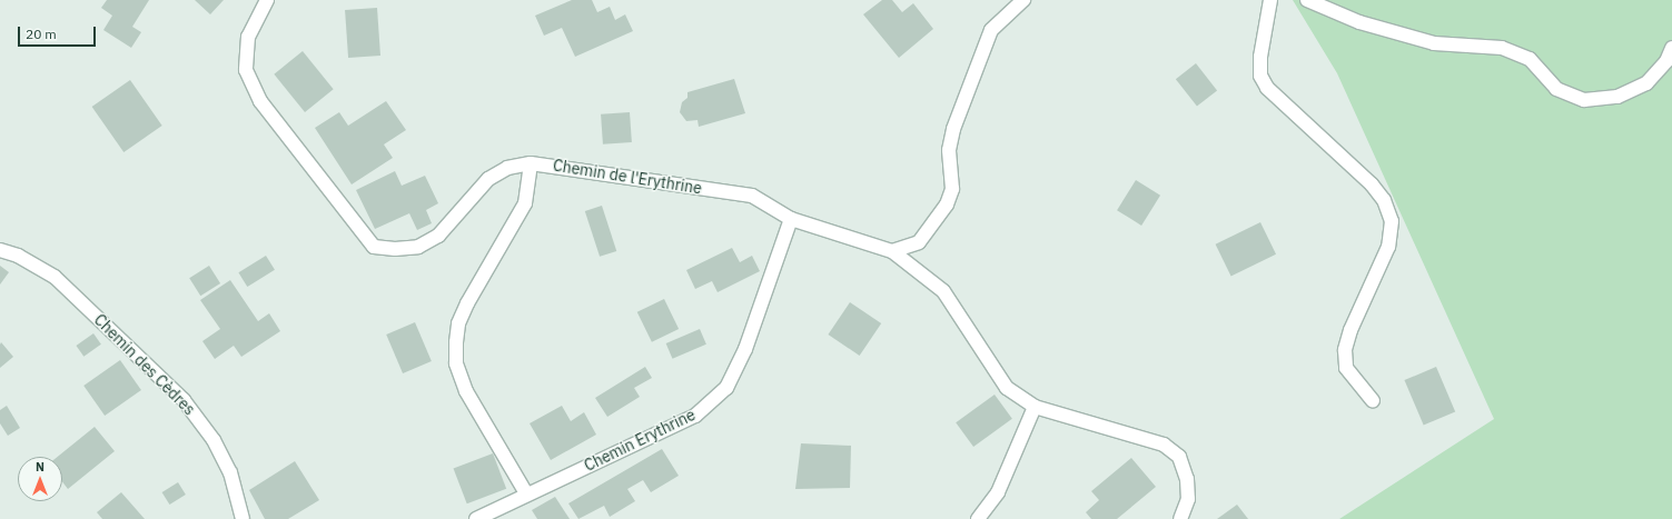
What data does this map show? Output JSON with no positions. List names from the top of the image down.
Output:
{
  "streets": {
    "street": ["Chemin de l'Erythrine", "Chemin des Cèdres", "Chemin Erythrine"]
  },
  "crossings": [
    ["Chemin de l'Erythrine", "Chemin Erythrine"]
  ],
  "scale_bar": "20 m",
  "north": "top"
}
